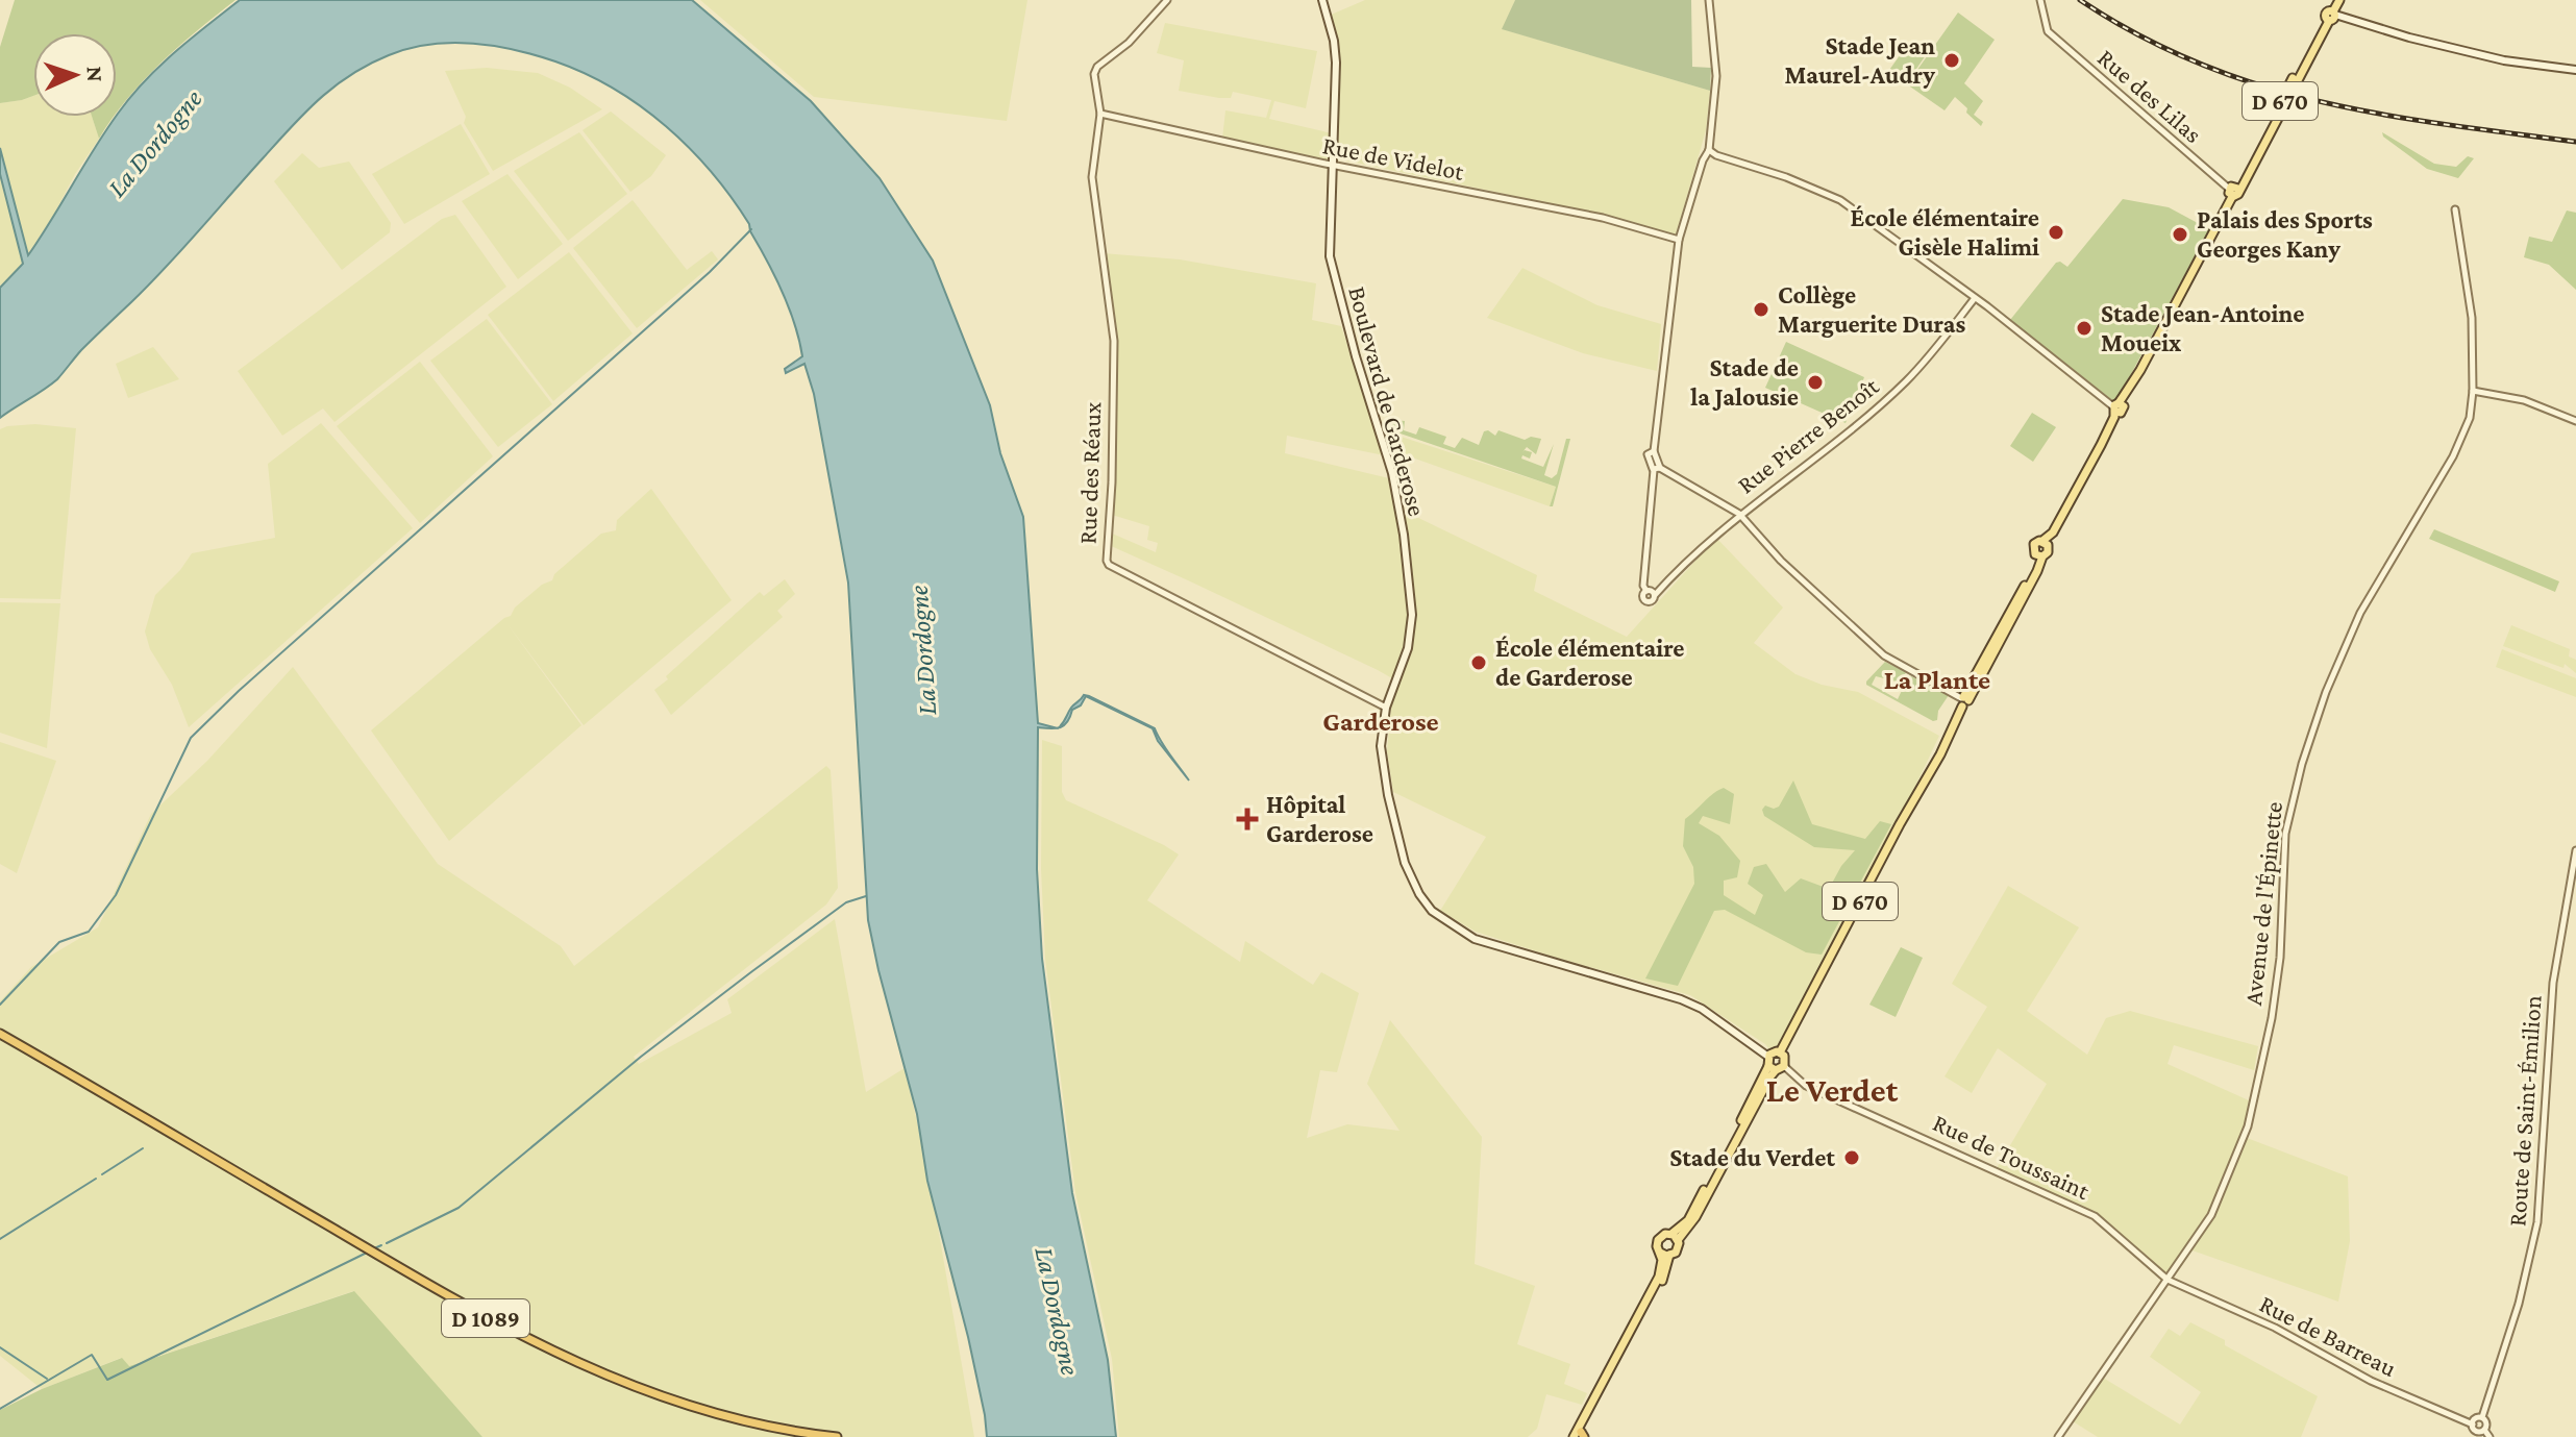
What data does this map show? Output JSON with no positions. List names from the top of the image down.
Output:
{
  "streets": {
    "highway": ["D 1089"],
    "main road": ["D 670", "Boulevard de Garderose"],
    "street": [
      "Rue des Lilas",
      "Rue de Videlot",
      "Rue Pierre Benoît",
      "Rue des Réaux",
      "Avenue de l'Épinette",
      "Route de Saint-Émilion",
      "Rue de Toussaint",
      "Rue de Barreau"
    ]
  },
  "crossings": [
    ["Rue des Lilas", "D 670"],
    ["Rue de Videlot", "Boulevard de Garderose"],
    ["Rue de Videlot", "Rue des Réaux"],
    ["Boulevard de Garderose", "Rue des Réaux"],
    ["Boulevard de Garderose", "Rue de Toussaint"],
    ["Avenue de l'Épinette", "Rue de Toussaint"],
    ["Avenue de l'Épinette", "Rue de Barreau"],
    ["Rue de Toussaint", "Rue de Barreau"]
  ],
  "districts": ["La Plante", "Garderose", "Le Verdet"],
  "water": ["La Dordogne"],
  "places": {
    "other": [
      "Stade Jean Maurel-Audry",
      "École élémentaire Gisèle Halimi",
      "Palais des Sports Georges Kany",
      "Collège Marguerite Duras",
      "Stade Jean-Antoine Moueix",
      "Stade de la Jalousie",
      "École élémentaire de Garderose",
      "Stade du Verdet"
    ],
    "health": ["Hôpital Garderose"]
  },
  "north": "right"
}
